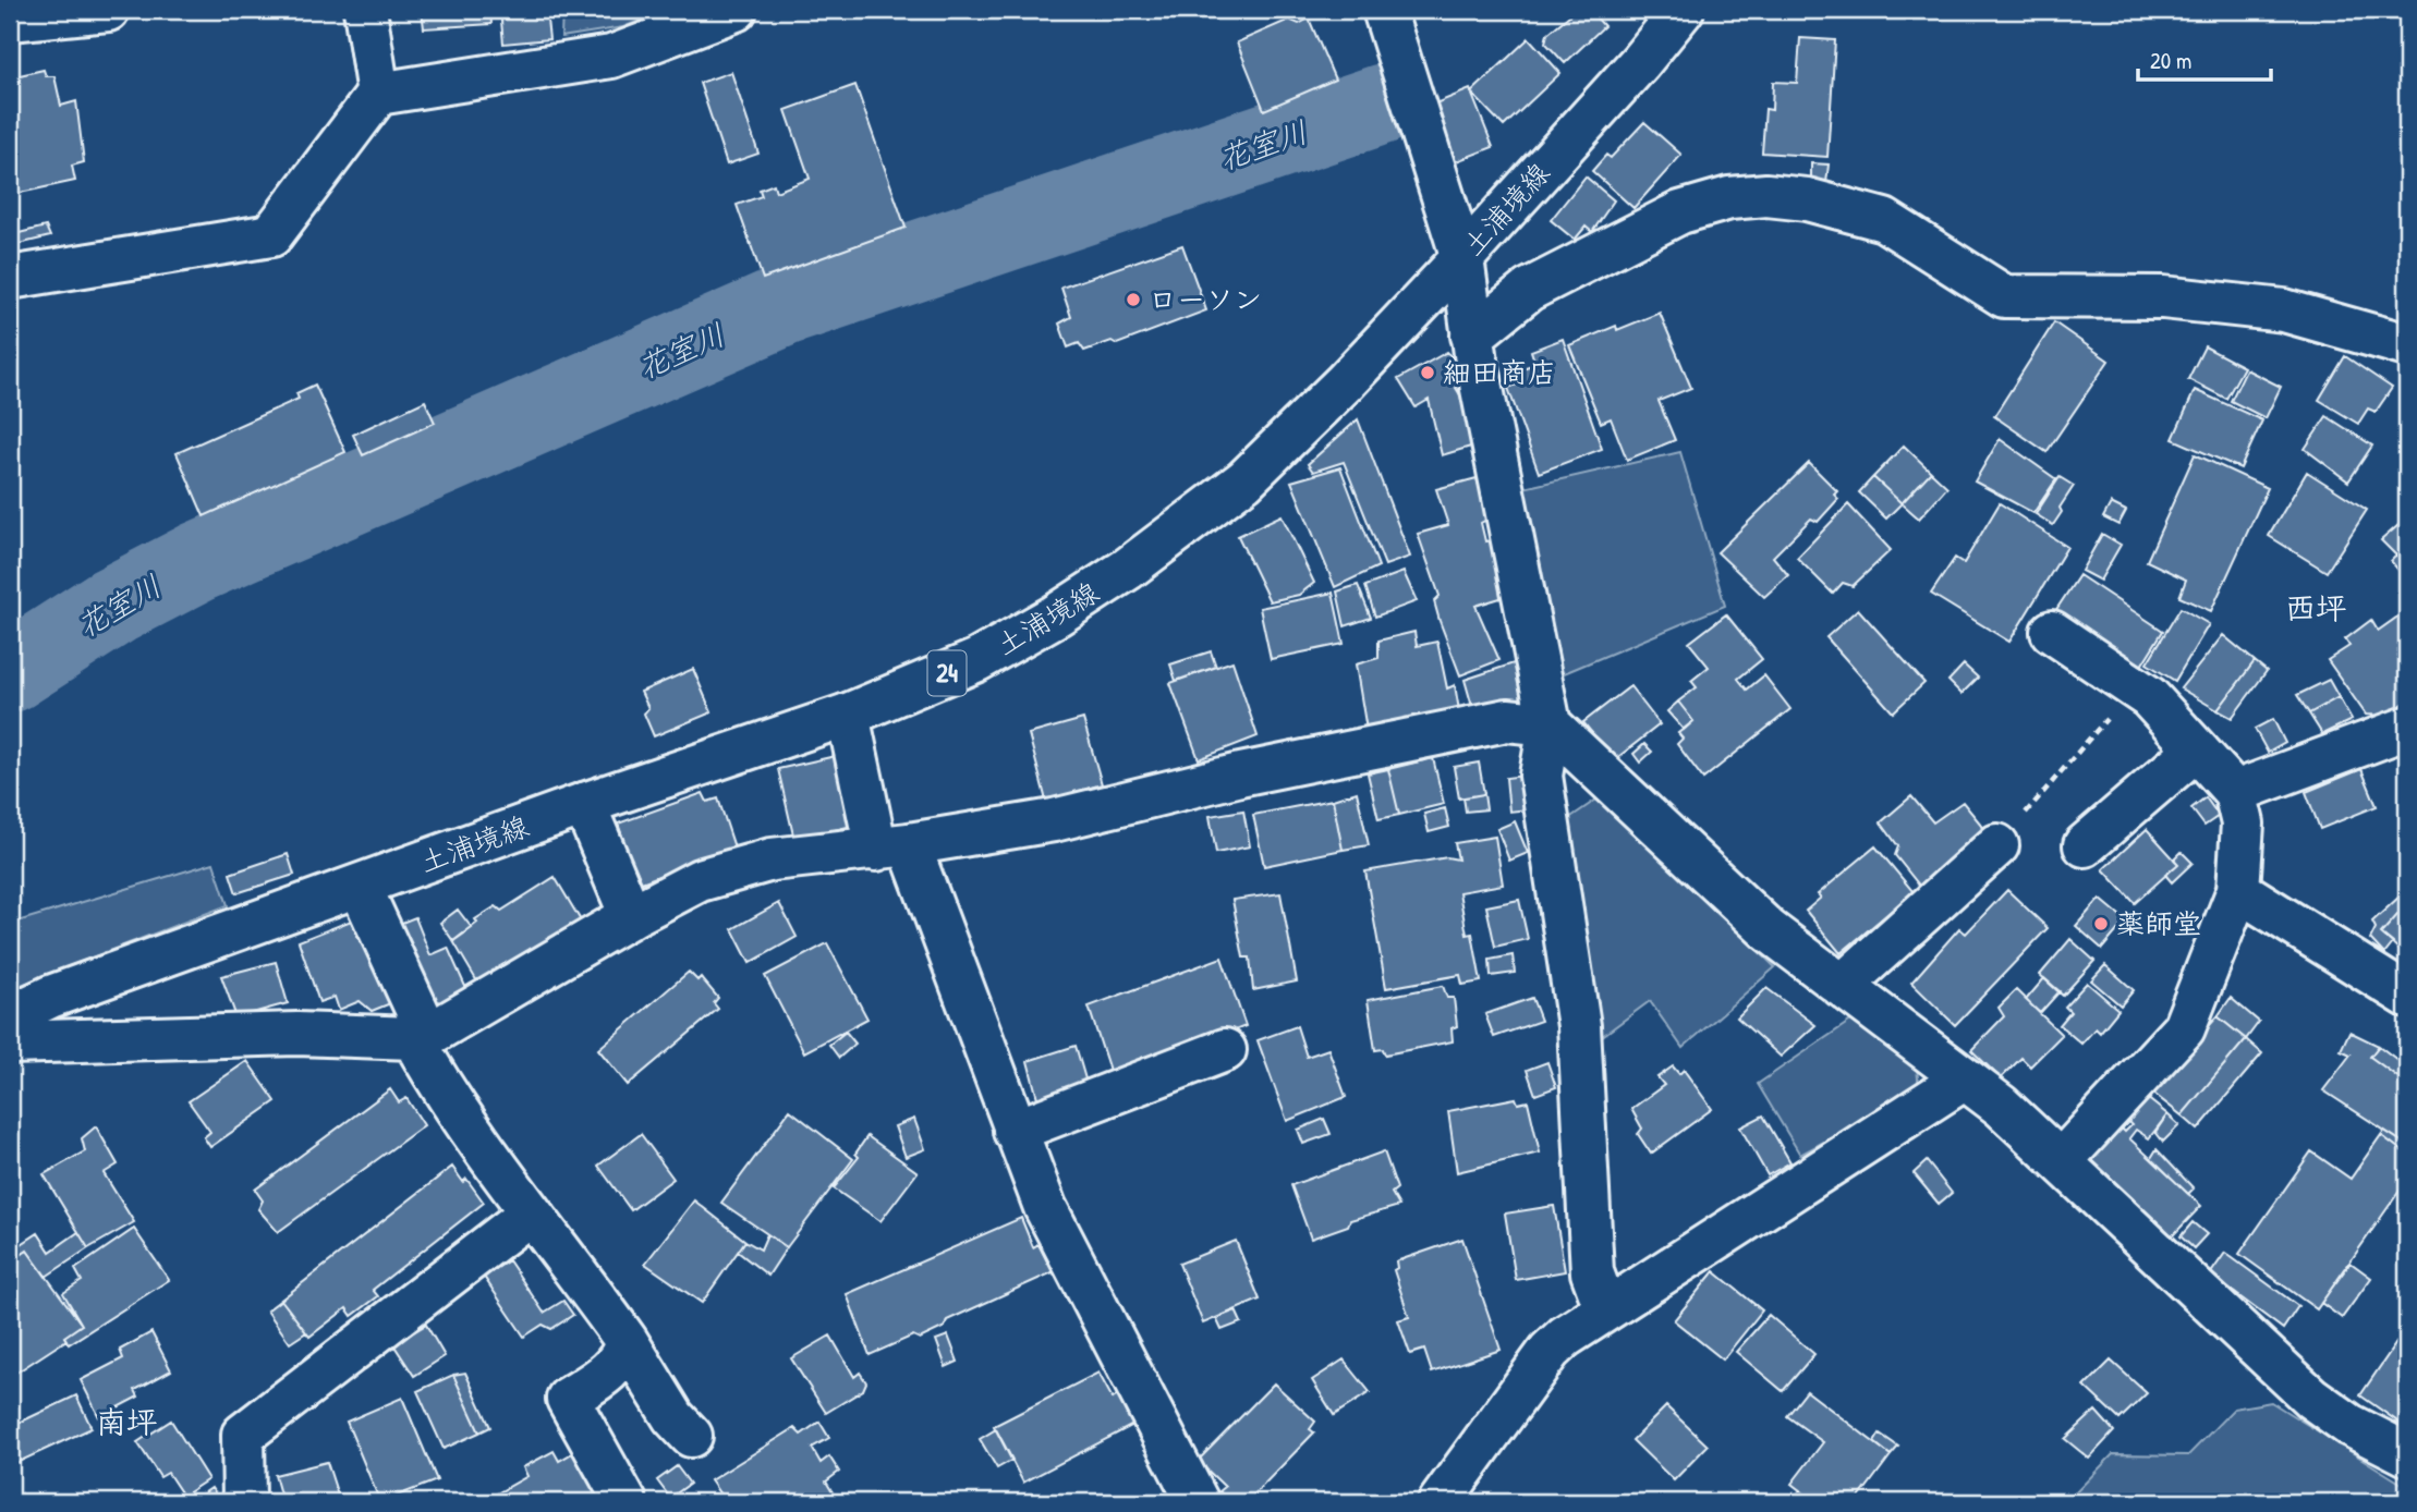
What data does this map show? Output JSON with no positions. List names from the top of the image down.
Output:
{
  "streets": {
    "street": ["土浦境線", "24"]
  },
  "districts": ["西坪", "南坪"],
  "water": ["花室川"],
  "places": ["ローソン", "細田商店", "薬師堂"],
  "scale_bar": "20 m"
}
